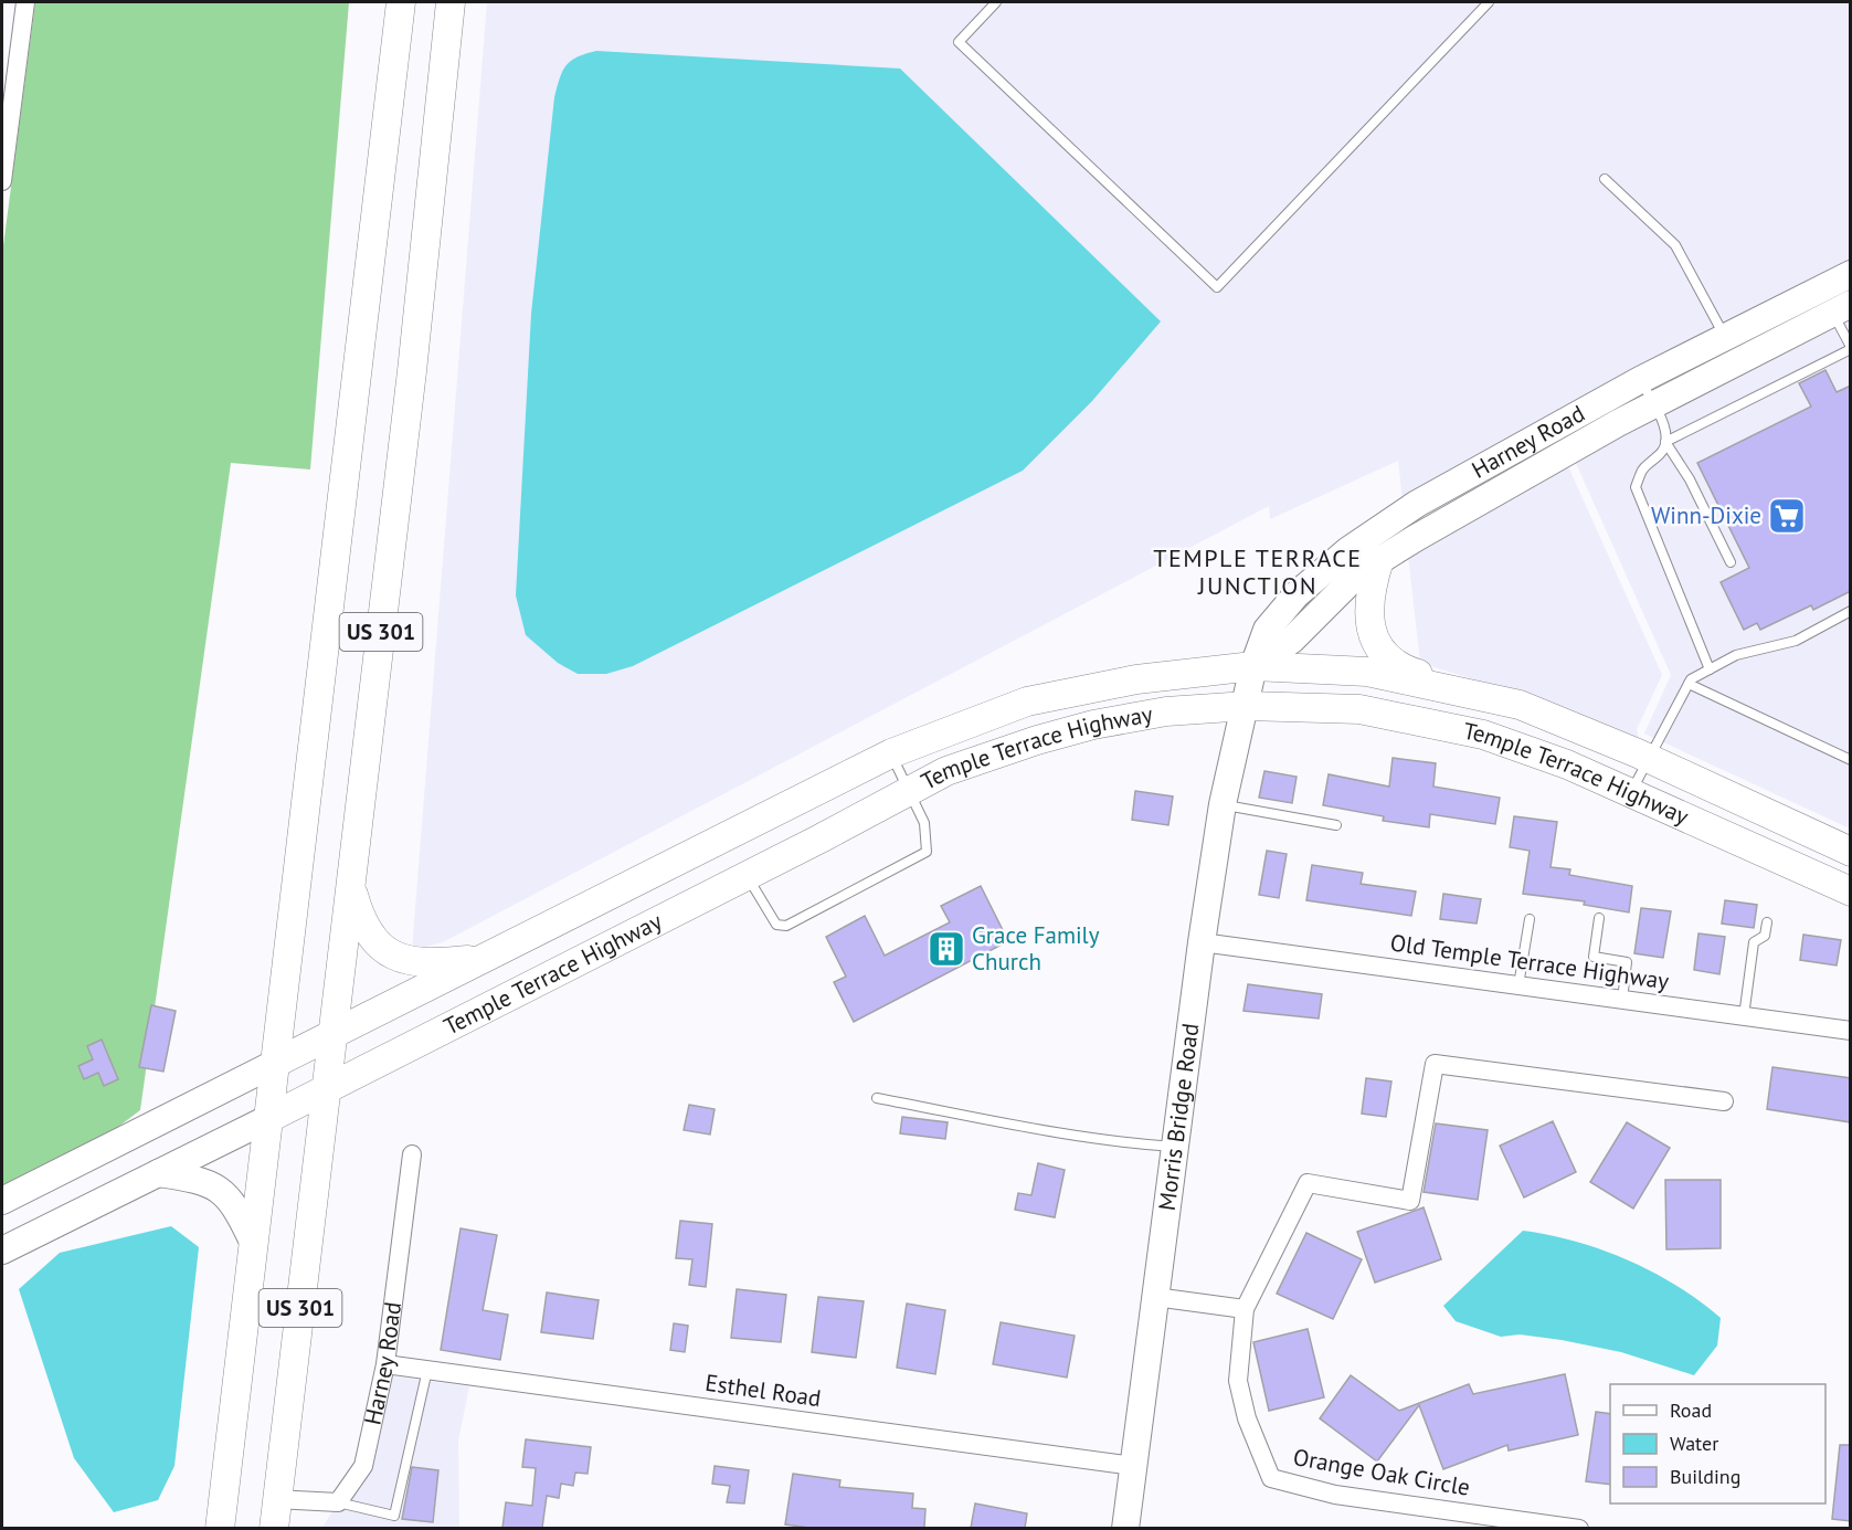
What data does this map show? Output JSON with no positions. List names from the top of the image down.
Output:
{
  "streets": {
    "main road": ["US 301", "Temple Terrace Highway"],
    "street": [
      "Harney Road",
      "Old Temple Terrace Highway",
      "Morris Bridge Road",
      "Esthel Road",
      "Orange Oak Circle"
    ]
  },
  "crossings": [
    ["Harney Road", "Temple Terrace Highway"],
    ["Harney Road", "Morris Bridge Road"],
    ["Harney Road", "Esthel Road"],
    ["US 301", "Temple Terrace Highway"],
    ["Temple Terrace Highway", "Morris Bridge Road"],
    ["Old Temple Terrace Highway", "Morris Bridge Road"],
    ["Morris Bridge Road", "Esthel Road"]
  ],
  "districts": ["TEMPLE TERRACE JUNCTION"],
  "places": {
    "supermarket": ["Winn-Dixie"],
    "building": ["Grace Family Church"]
  },
  "legend": ["Road", "Water", "Building"]
}
